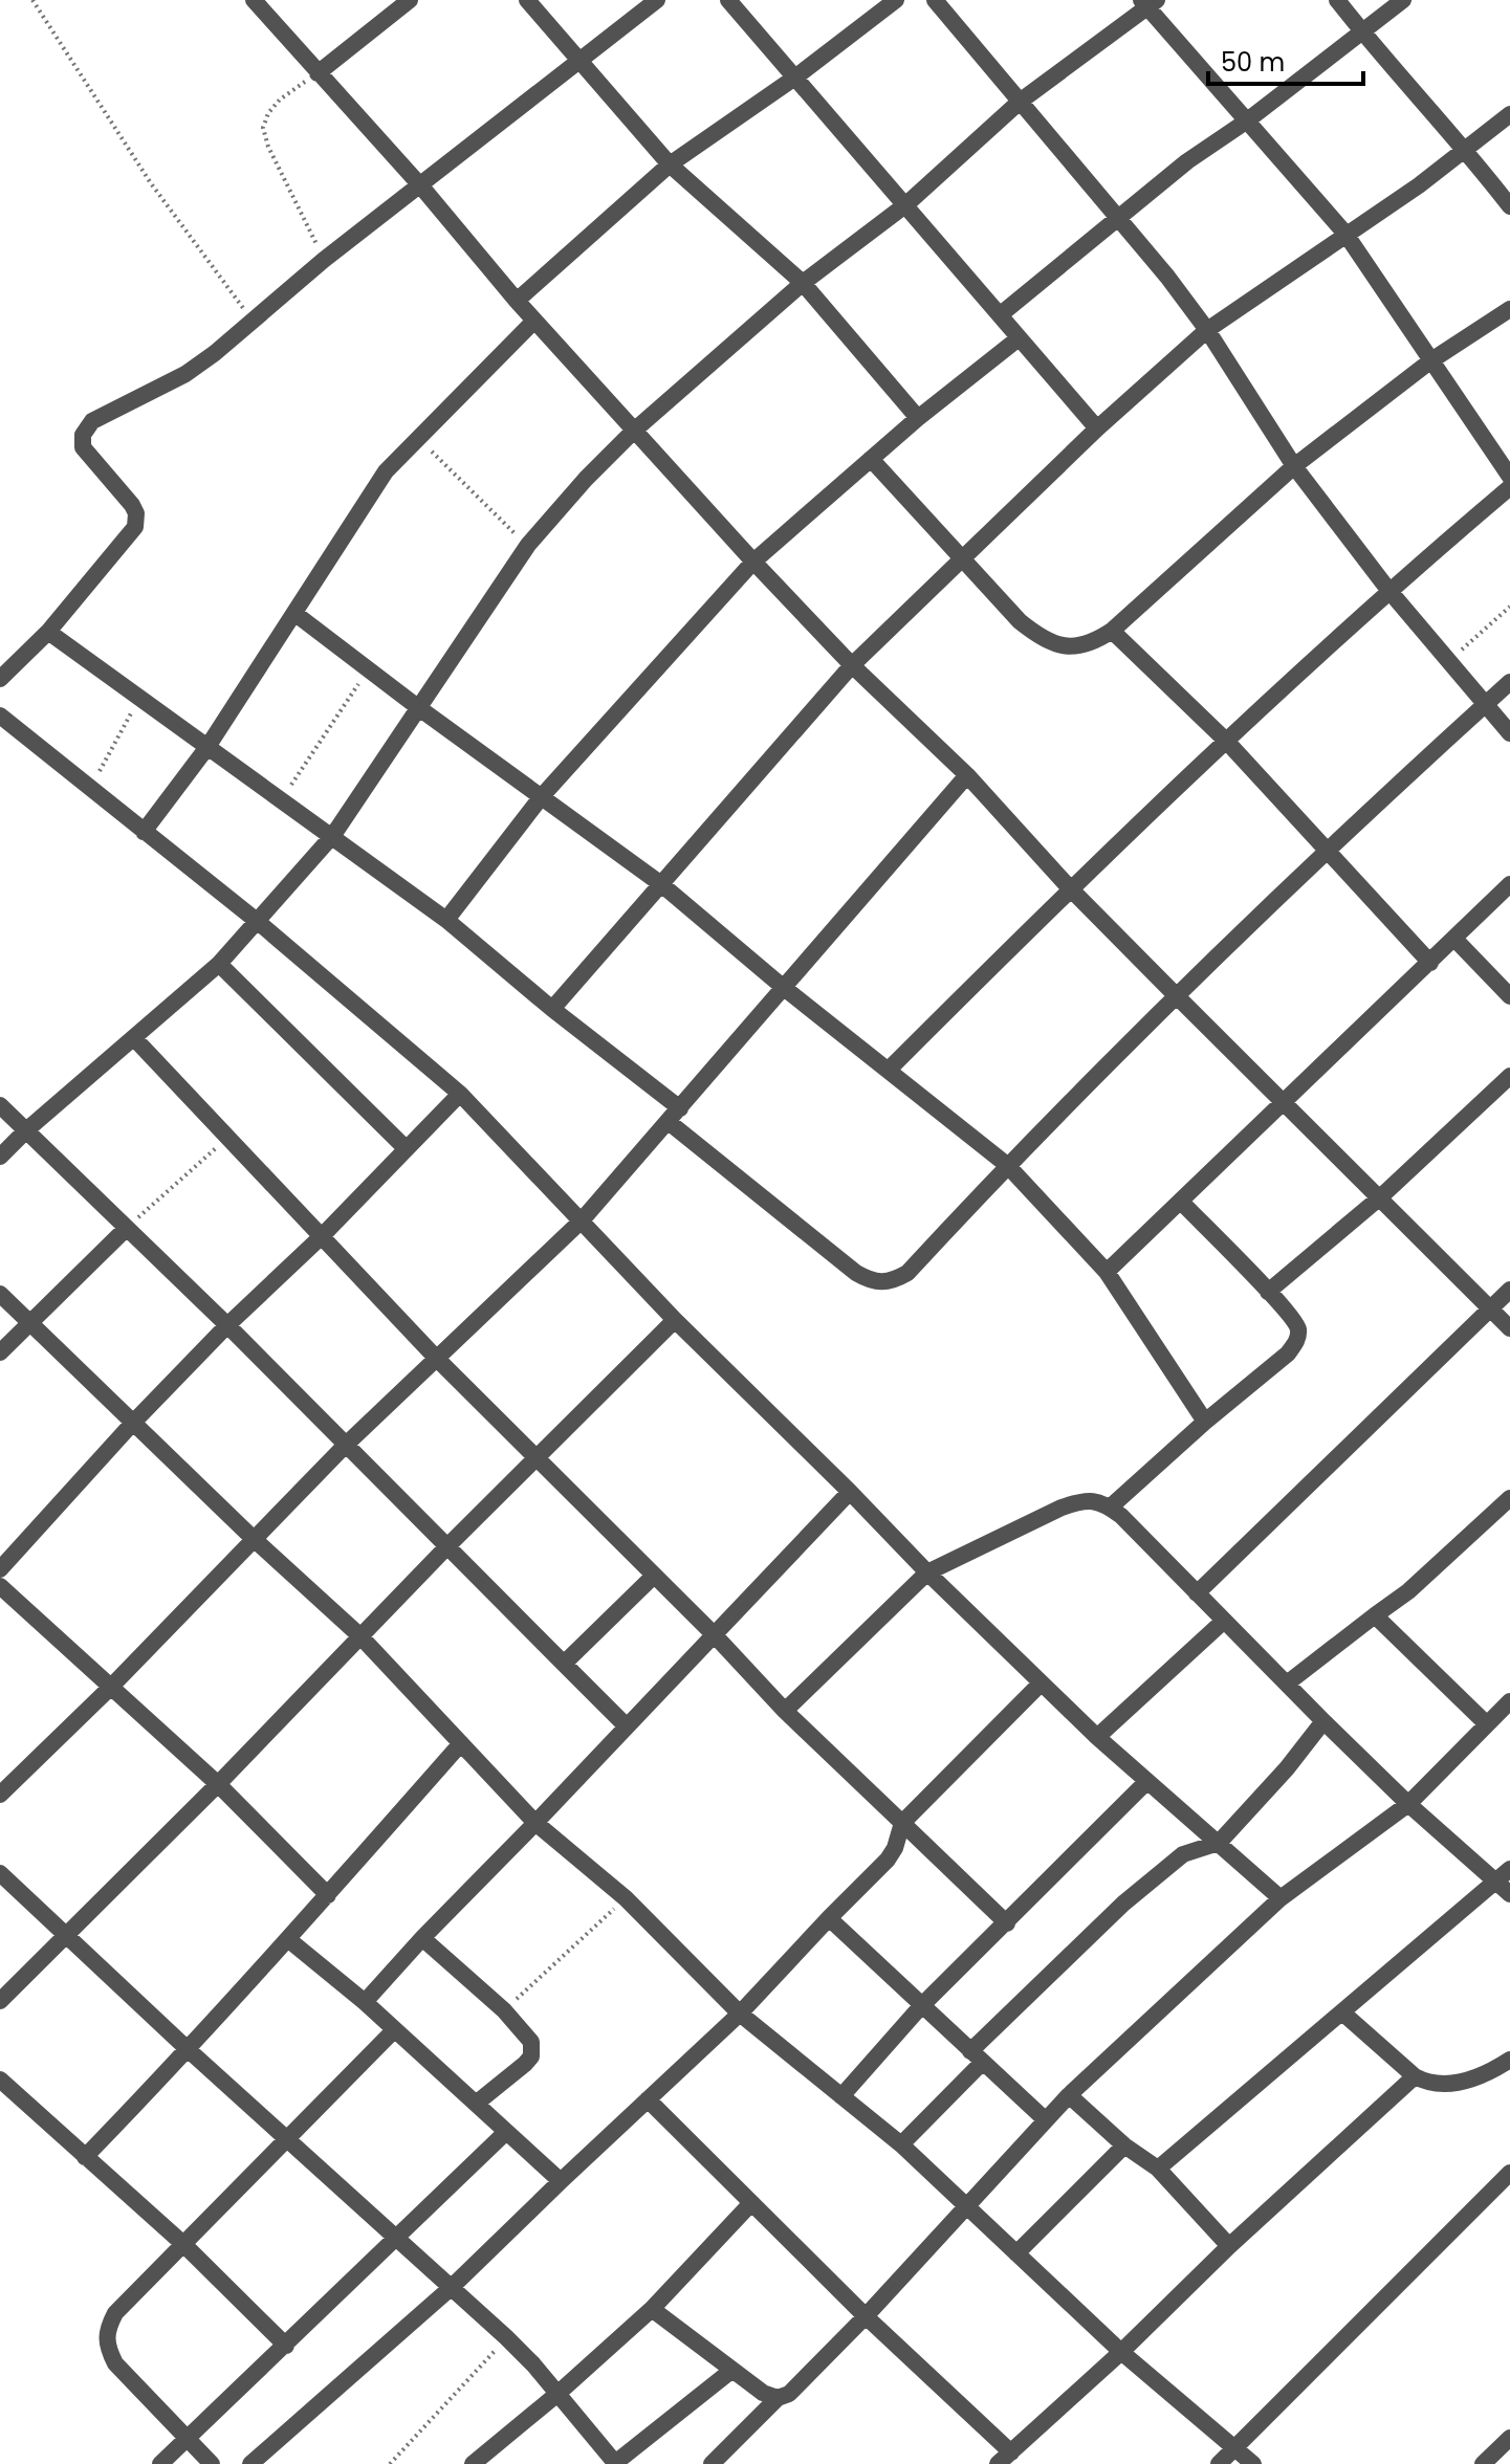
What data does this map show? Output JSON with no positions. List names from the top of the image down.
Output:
{
  "scale_bar": "50 m"
}
